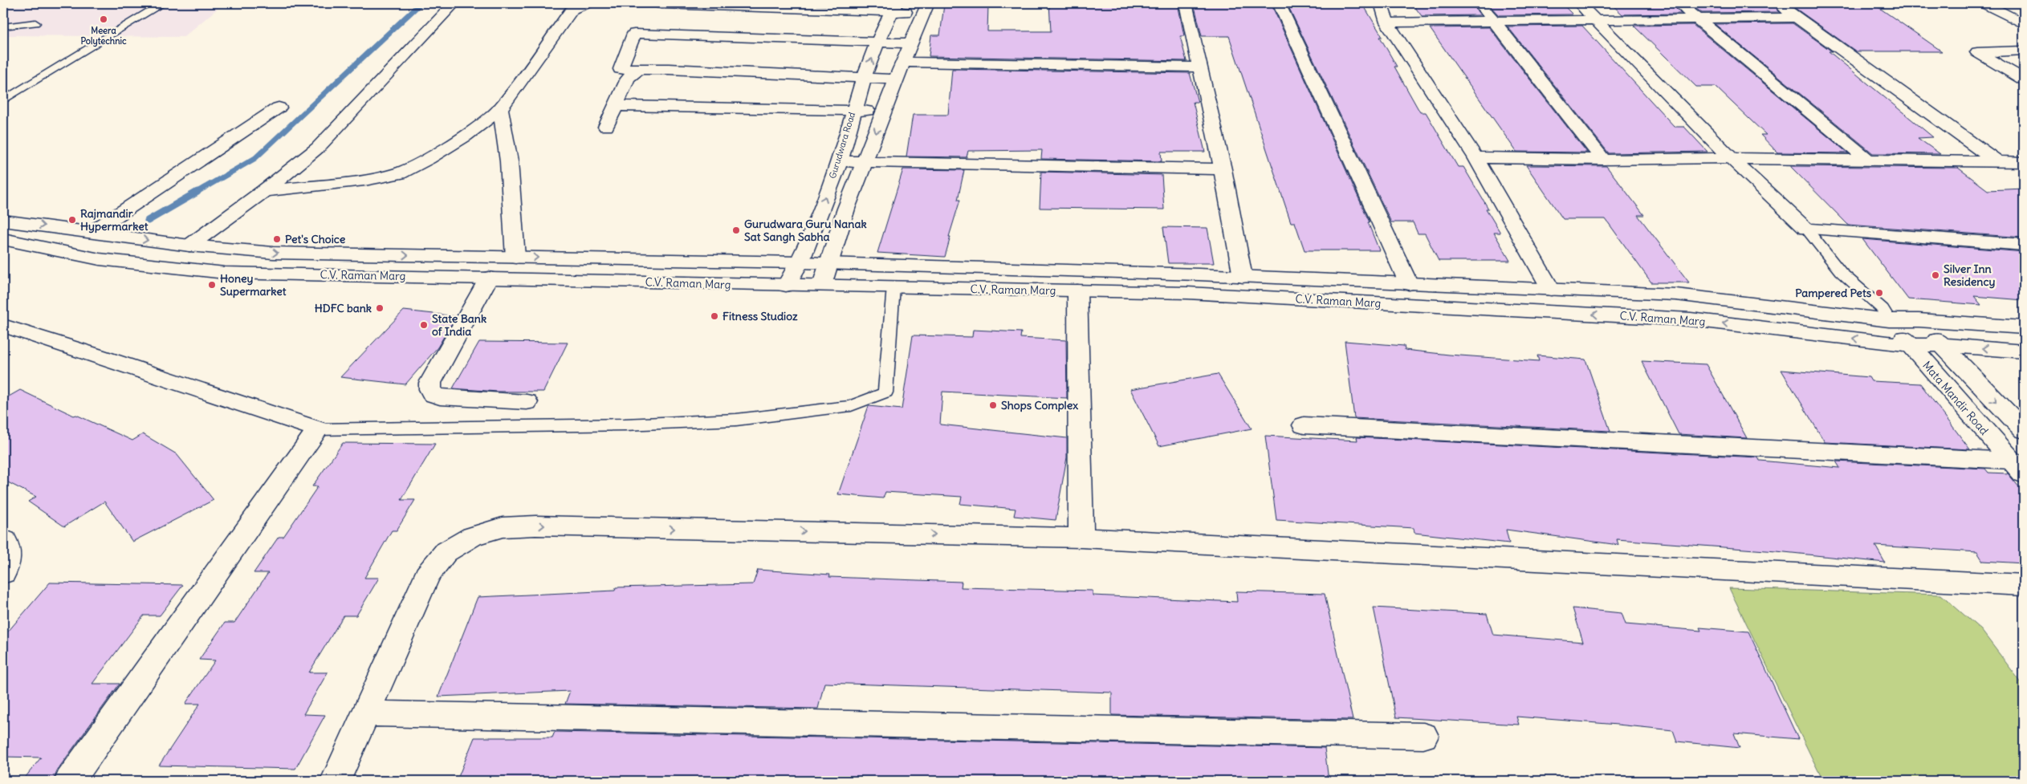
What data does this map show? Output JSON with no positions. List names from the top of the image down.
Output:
{
  "streets": {
    "street": ["Gurudwara Road", "C.V. Raman Marg", "Mata Mandir Road"]
  },
  "crossings": [
    ["Gurudwara Road", "C.V. Raman Marg"],
    ["C.V. Raman Marg", "Mata Mandir Road"]
  ],
  "places": [
    "Meera Polytechnic",
    "Rajmandir Hypermarket",
    "Gurudwara Guru Nanak Sat Sangh Sabha",
    "Pet's Choice",
    "Silver Inn Residency",
    "Honey Supermarket",
    "Pampered Pets",
    "HDFC bank",
    "Fitness Studioz",
    "State Bank of India",
    "Shops Complex"
  ]
}
